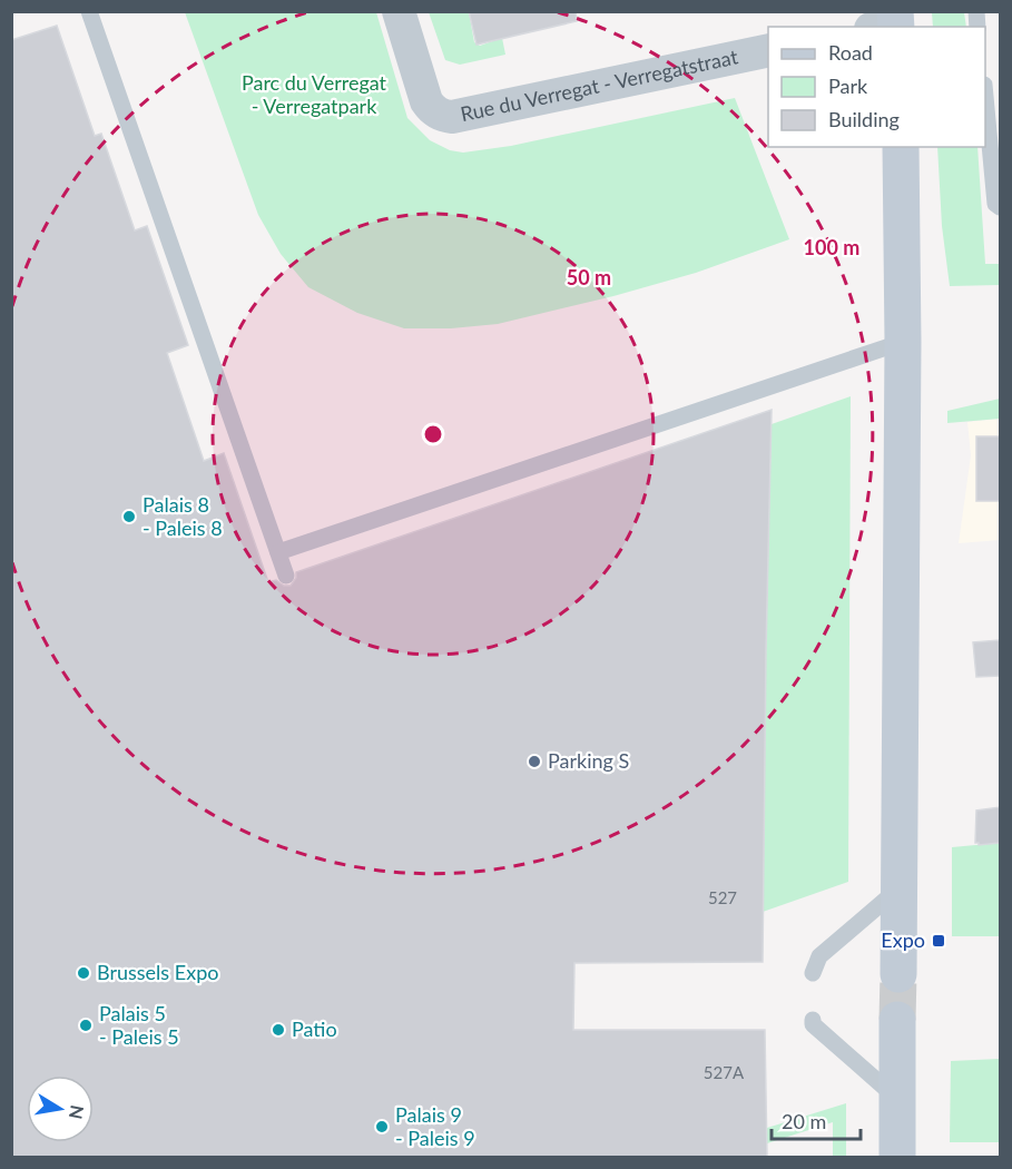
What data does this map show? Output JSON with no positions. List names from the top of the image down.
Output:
{
  "streets": {
    "street": ["Rue du Verregat - Verregatstraat"]
  },
  "parks": ["Parc du Verregat - Verregatpark"],
  "places": {
    "other": [
      "Palais 8 - Paleis 8",
      "Parking S",
      "Brussels Expo",
      "Palais 5 - Paleis 5",
      "Patio",
      "Palais 9 - Paleis 9"
    ],
    "transit": ["Expo"]
  },
  "house_numbers": ["527", "527A"],
  "legend": ["Road", "Park", "Building"],
  "scale_bar": "20 m",
  "north": "right",
  "rings": ["100 m", "50 m"]
}
